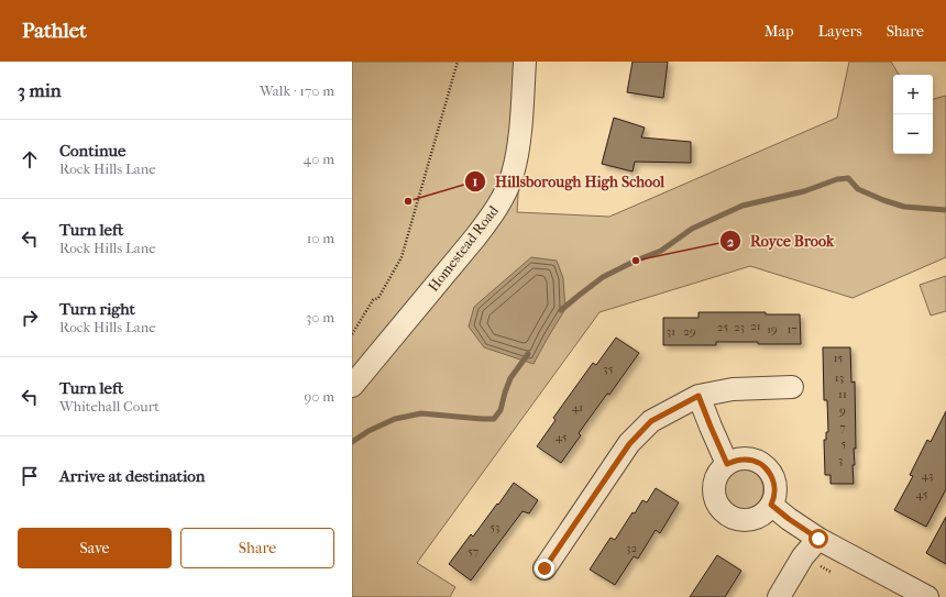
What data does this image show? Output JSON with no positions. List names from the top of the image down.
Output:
{
  "streets": {
    "street": ["Homestead Road"]
  },
  "places": ["Hillsborough High School", "Royce Brook"],
  "house_numbers": [
    "21",
    "25",
    "23",
    "19",
    "17",
    "31",
    "29",
    "15",
    "35",
    "13",
    "11",
    "41",
    "9",
    "7",
    "45",
    "5",
    "3",
    "43",
    "45",
    "53",
    "32",
    "57"
  ],
  "page": {
    "header": "Pathlet",
    "nav": ["Map", "Layers", "Share"],
    "heading": ["3 min", "Walk · 170 m"],
    "map_buttons": ["+", "−"],
    "list": [
      ["Continue", "Rock Hills Lane", "40 m"],
      ["Turn left", "Rock Hills Lane", "10 m"],
      ["Turn right", "Rock Hills Lane", "30 m"],
      ["Turn left", "Whitehall Court", "90 m"],
      "Arrive at destination"
    ],
    "buttons": ["Save", "Share"]
  }
}
